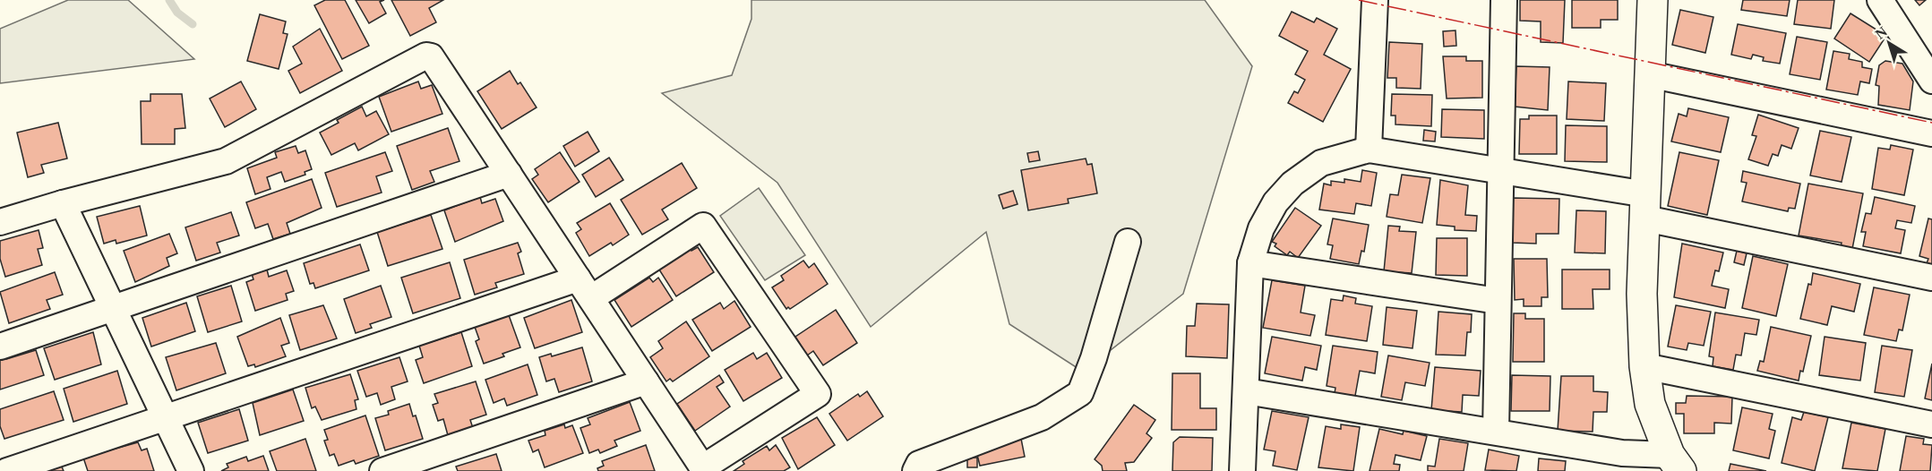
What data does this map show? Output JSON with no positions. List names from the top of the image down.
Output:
{
  "north": "top left"
}
